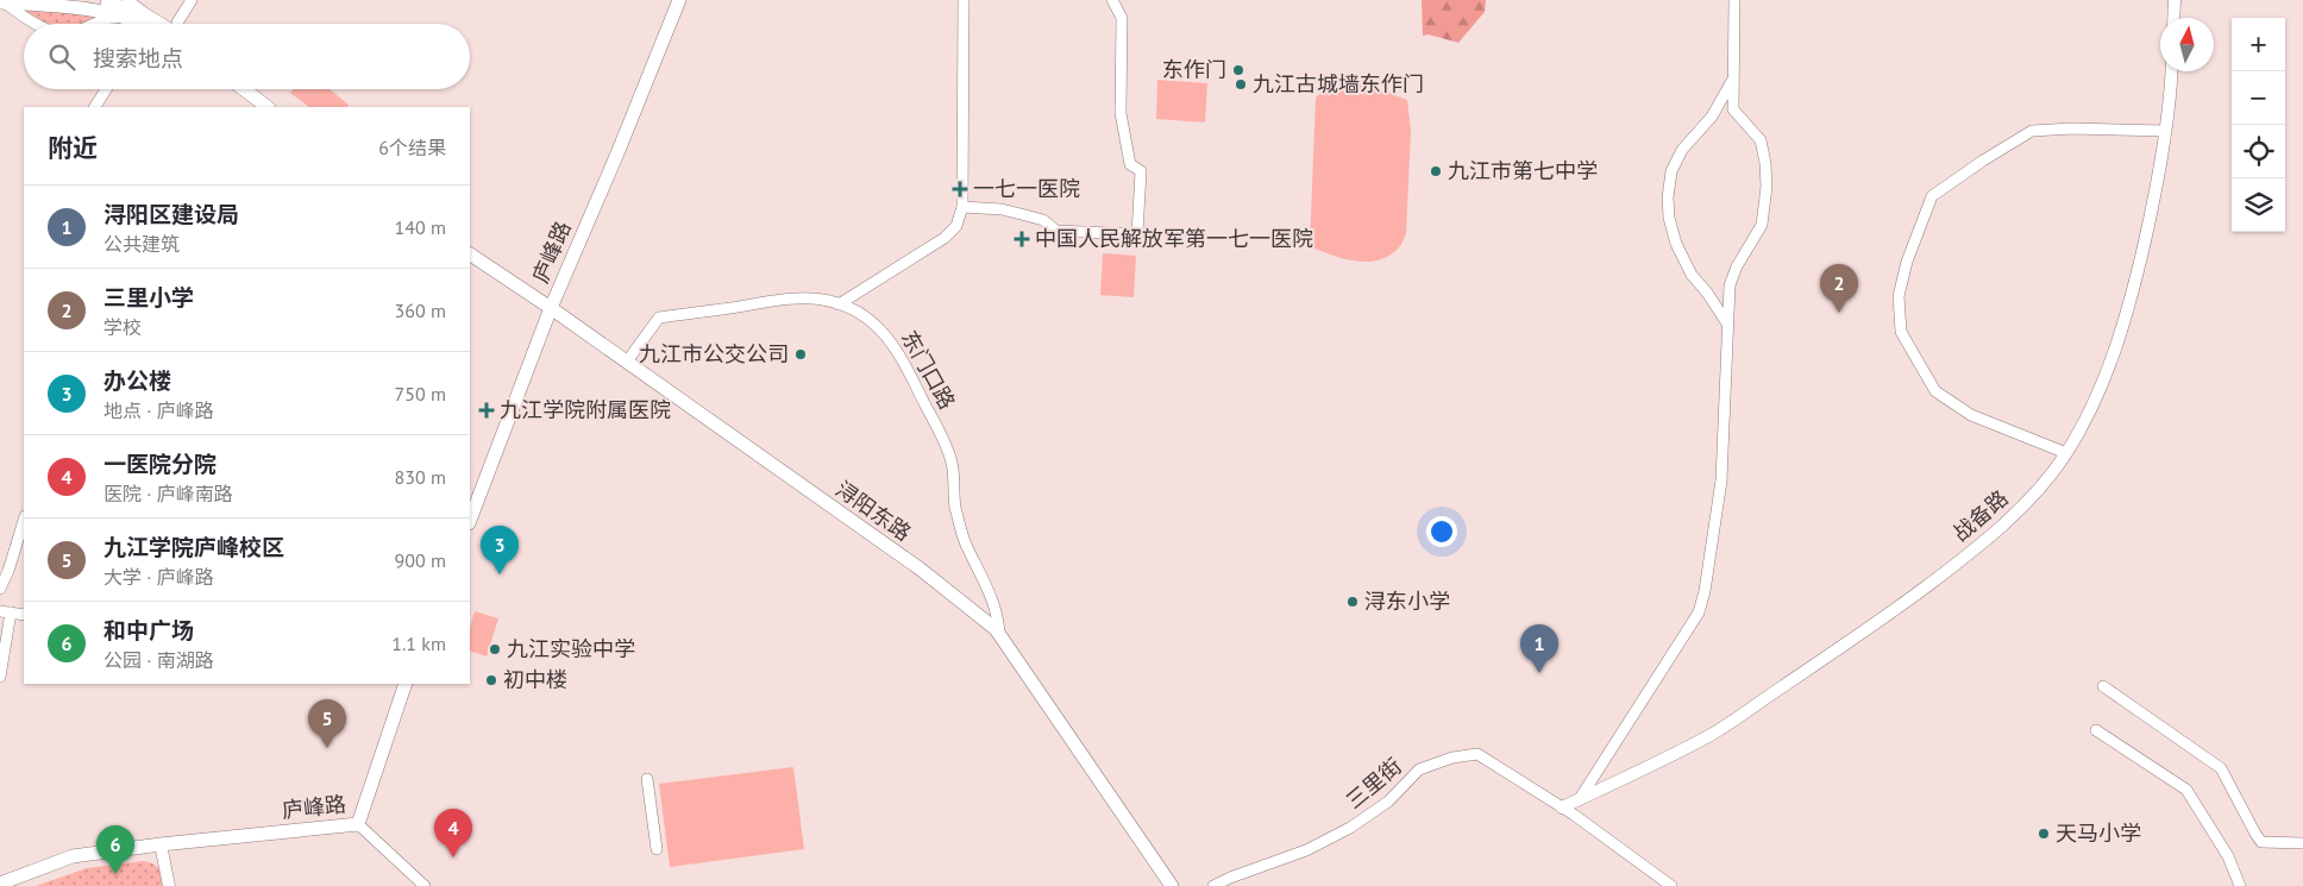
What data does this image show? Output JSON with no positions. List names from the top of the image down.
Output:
{
  "streets": {
    "main road": ["庐峰路", "浔阳东路"],
    "street": ["东门口路", "战备路", "三里街"]
  },
  "crossings": [
    ["庐峰路", "浔阳东路"],
    ["东门口路", "浔阳东路"],
    ["战备路", "三里街"]
  ],
  "places": {
    "other": [
      "东作门",
      "九江古城墙东作门",
      "九江市第七中学",
      "九江市公交公司",
      "浔东小学",
      "九江实验中学",
      "初中楼",
      "天马小学"
    ],
    "health": ["一七一医院", "中国人民解放军第一七一医院", "九江学院附属医院"]
  },
  "north": "top",
  "page": {
    "map_buttons": ["+", "−"],
    "search": "搜索地点",
    "heading": ["附近", "6个结果"],
    "list": [
      {
        "mark": "1",
        "name": "浔阳区建设局",
        "note": "公共建筑",
        "value": "140 m"
      },
      {
        "mark": "2",
        "name": "三里小学",
        "note": "学校",
        "value": "360 m"
      },
      {
        "mark": "3",
        "name": "办公楼",
        "note": "地点 · 庐峰路",
        "value": "750 m"
      },
      {
        "mark": "4",
        "name": "一医院分院",
        "note": "医院 · 庐峰南路",
        "value": "830 m"
      },
      {
        "mark": "5",
        "name": "九江学院庐峰校区",
        "note": "大学 · 庐峰路",
        "value": "900 m"
      },
      {
        "mark": "6",
        "name": "和中广场",
        "note": "公园 · 南湖路",
        "value": "1.1 km"
      }
    ],
    "pins": [
      "2",
      "3",
      "1",
      "5",
      "4",
      "6"
    ]
  }
}
